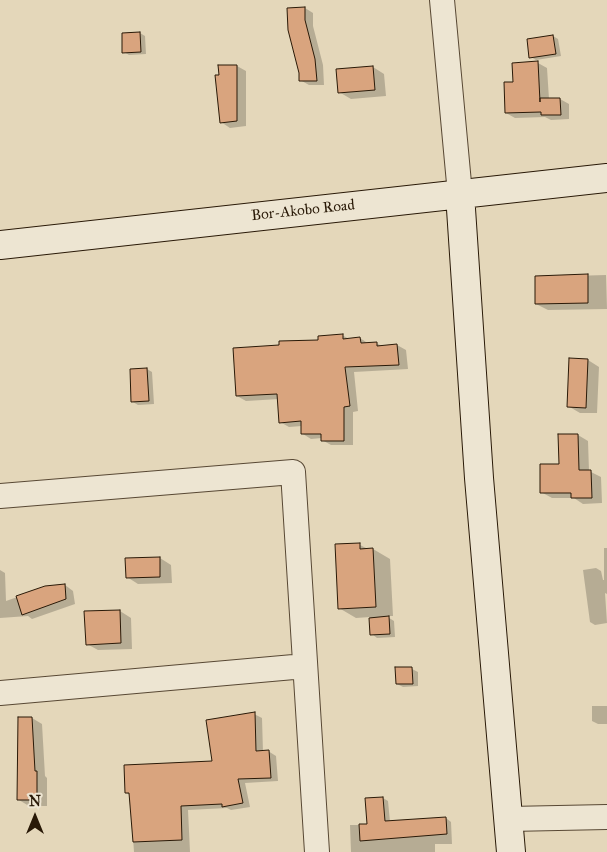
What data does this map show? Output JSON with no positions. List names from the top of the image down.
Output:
{
  "streets": {
    "street": ["Bor-Akobo Road"]
  },
  "north": "top"
}
